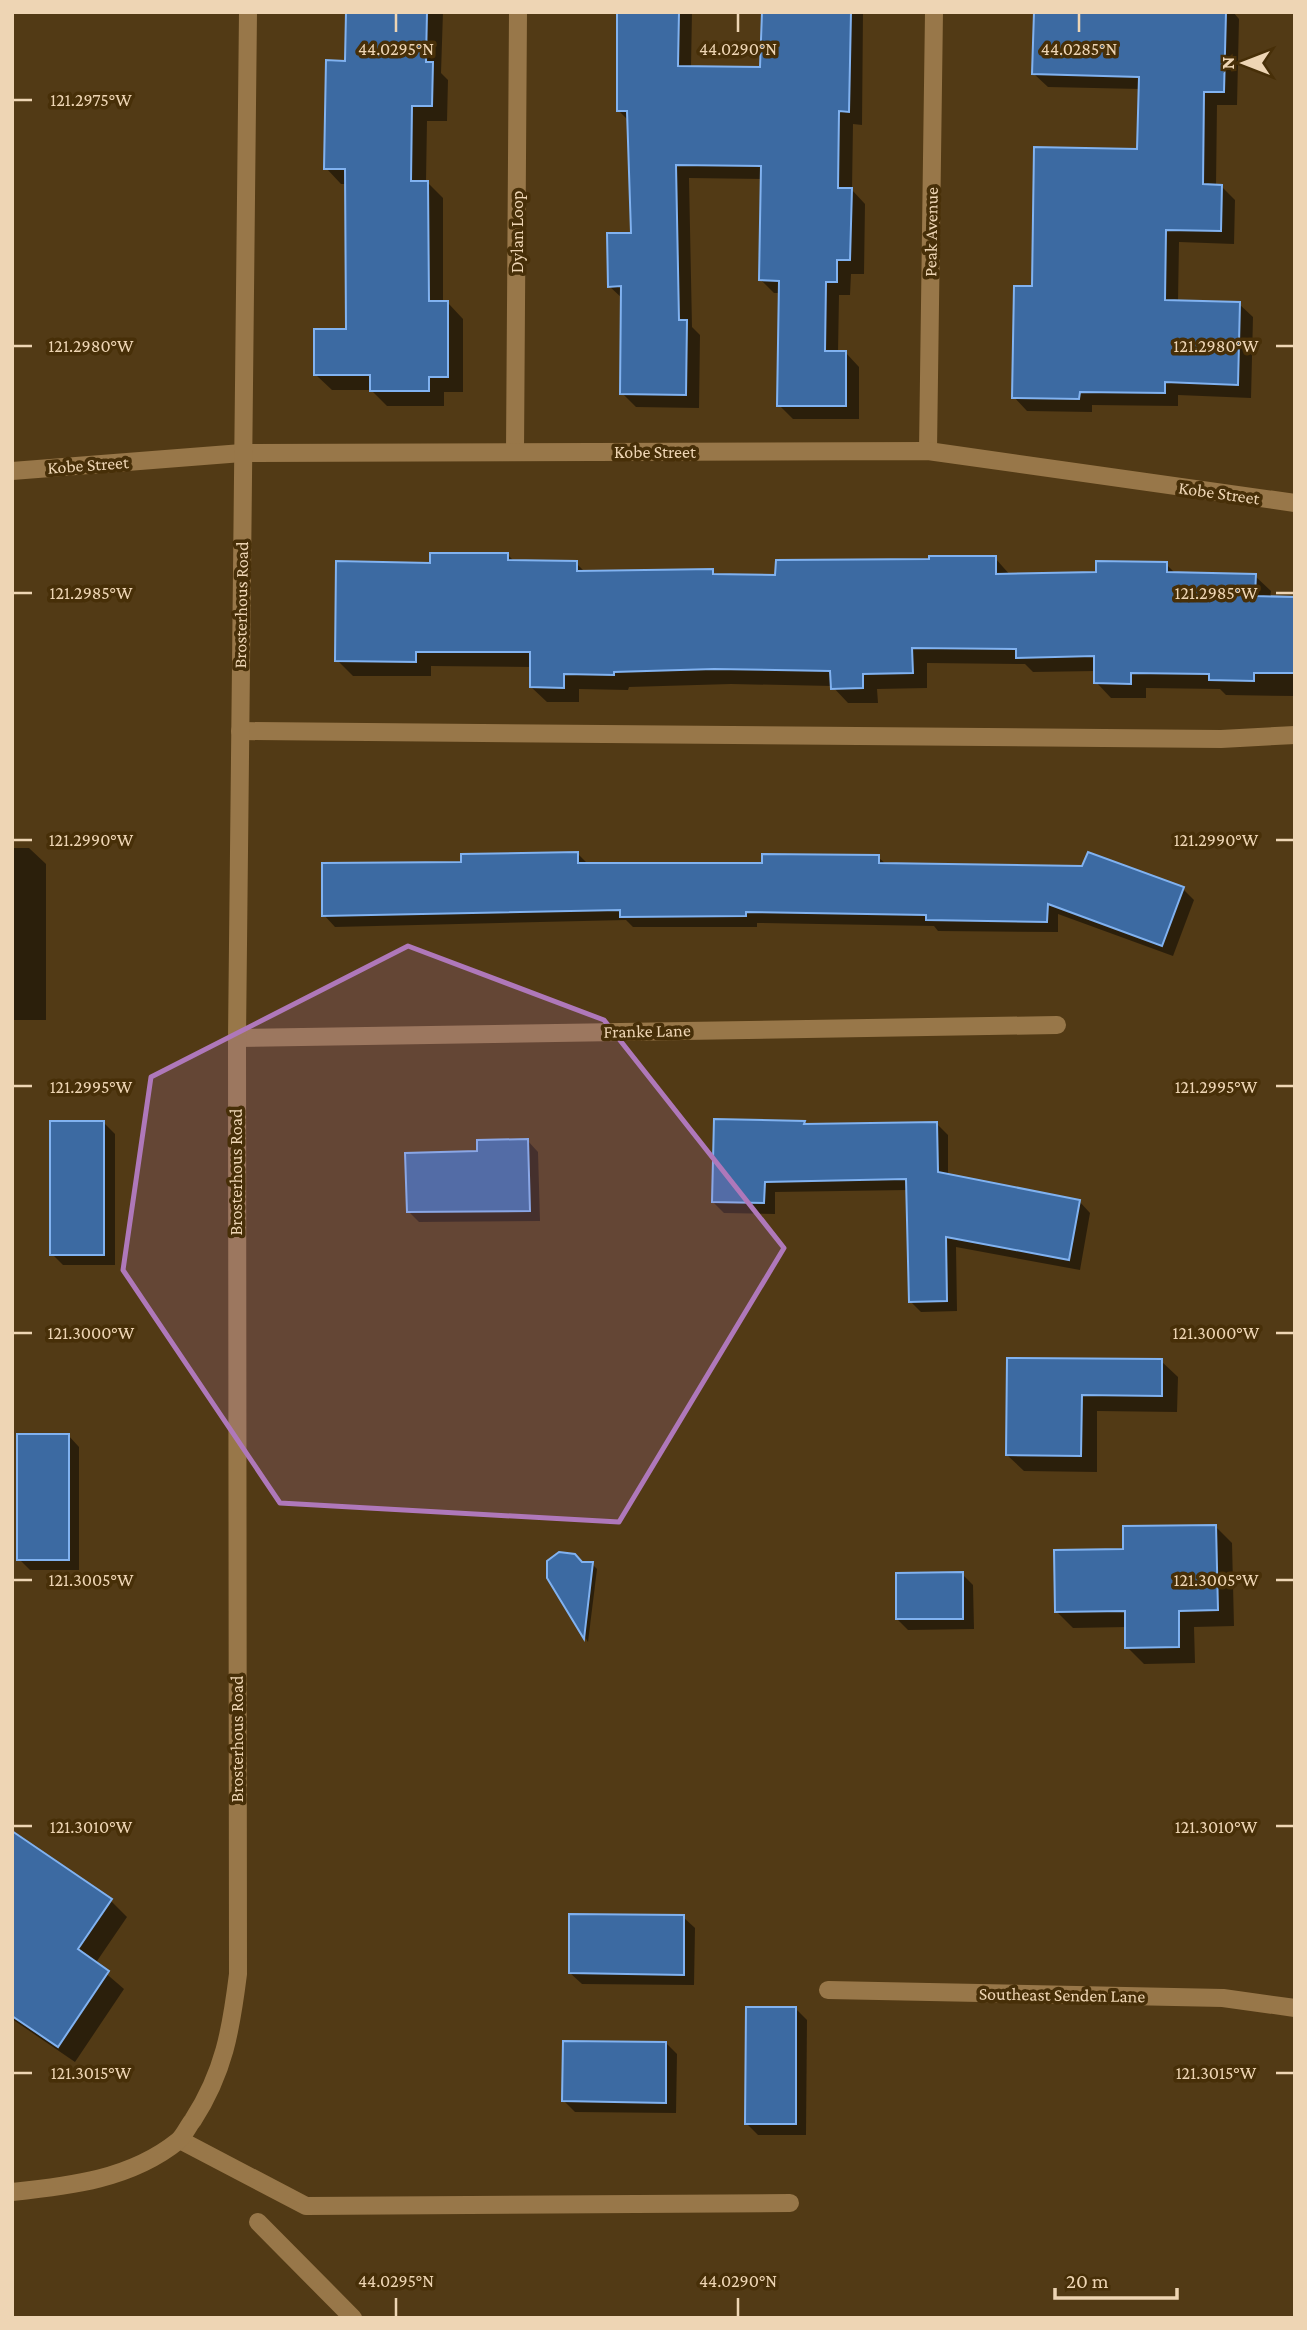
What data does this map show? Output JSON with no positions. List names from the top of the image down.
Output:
{
  "streets": {
    "street": [
      "Dylan Loop",
      "Peak Avenue",
      "Kobe Street",
      "Brosterhous Road",
      "Franke Lane",
      "Southeast Senden Lane"
    ]
  },
  "crossings": [
    ["Dylan Loop", "Kobe Street"],
    ["Peak Avenue", "Kobe Street"],
    ["Kobe Street", "Brosterhous Road"],
    ["Brosterhous Road", "Franke Lane"]
  ],
  "scale_bar": "20 m",
  "north": "left",
  "coordinates": [
    "44.0295°N",
    "44.0290°N",
    "44.0285°N",
    "121.2975°W",
    "121.2980°W",
    "121.2985°W",
    "121.2990°W",
    "121.2995°W",
    "121.3000°W",
    "121.3005°W",
    "121.3010°W",
    "121.3015°W"
  ]
}
